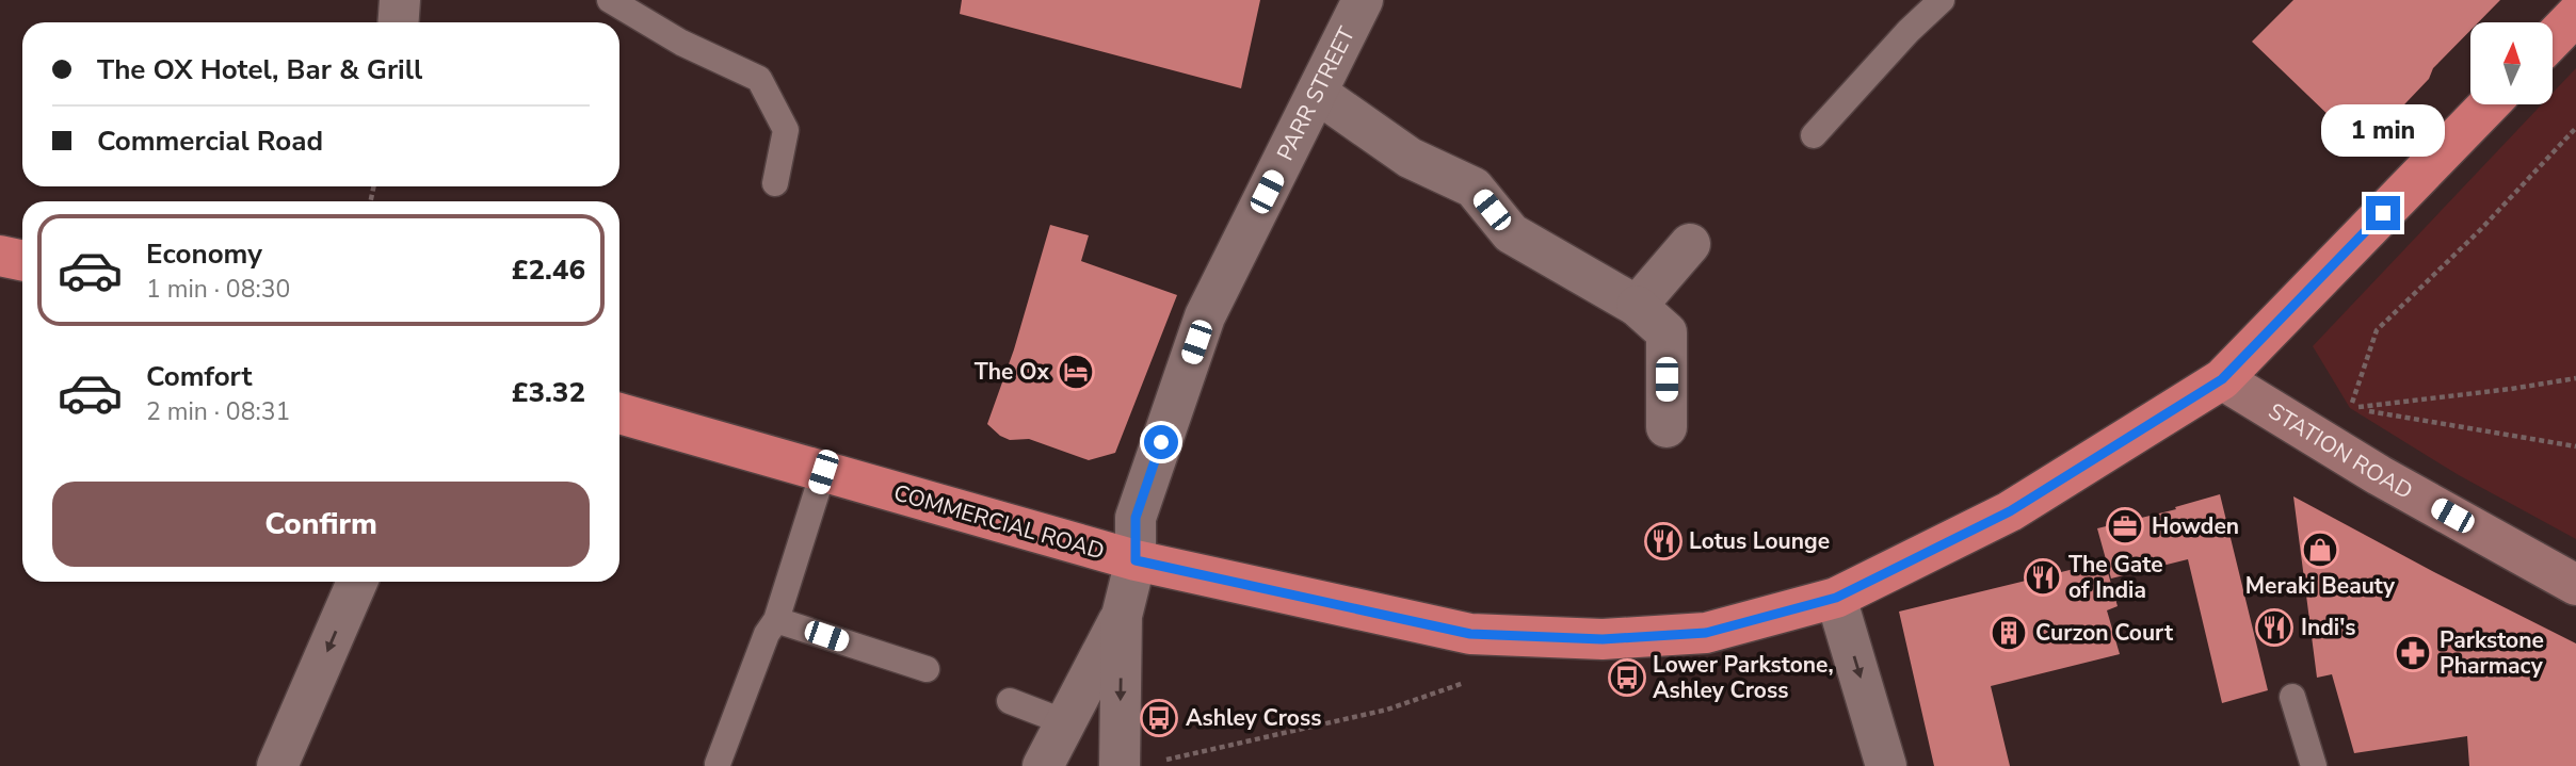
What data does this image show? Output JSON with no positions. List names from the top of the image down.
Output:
{
  "streets": {
    "highway": ["COMMERCIAL ROAD"],
    "street": ["PARR STREET", "STATION ROAD"]
  },
  "crossings": [
    ["PARR STREET", "COMMERCIAL ROAD"],
    ["STATION ROAD", "COMMERCIAL ROAD"]
  ],
  "places": {
    "hotel": ["The Ox"],
    "office": ["Howden"],
    "restaurant": ["Lotus Lounge", "The Gate of India", "Indi's"],
    "shop": ["Meraki Beauty"],
    "building": ["Curzon Court"],
    "pharmacy": ["Parkstone Pharmacy"],
    "bus stop": ["Lower Parkstone, Ashley Cross", "Ashley Cross"]
  },
  "north": "top",
  "page": {
    "banner": ["The OX Hotel, Bar & Grill", "Commercial Road"],
    "bubble": "1 min",
    "list": [
      {
        "name": "Economy",
        "note": "1 min · 08:30",
        "value": "£2.46"
      },
      {
        "name": "Comfort",
        "note": "2 min · 08:31",
        "value": "£3.32"
      }
    ],
    "buttons": "Confirm"
  }
}
